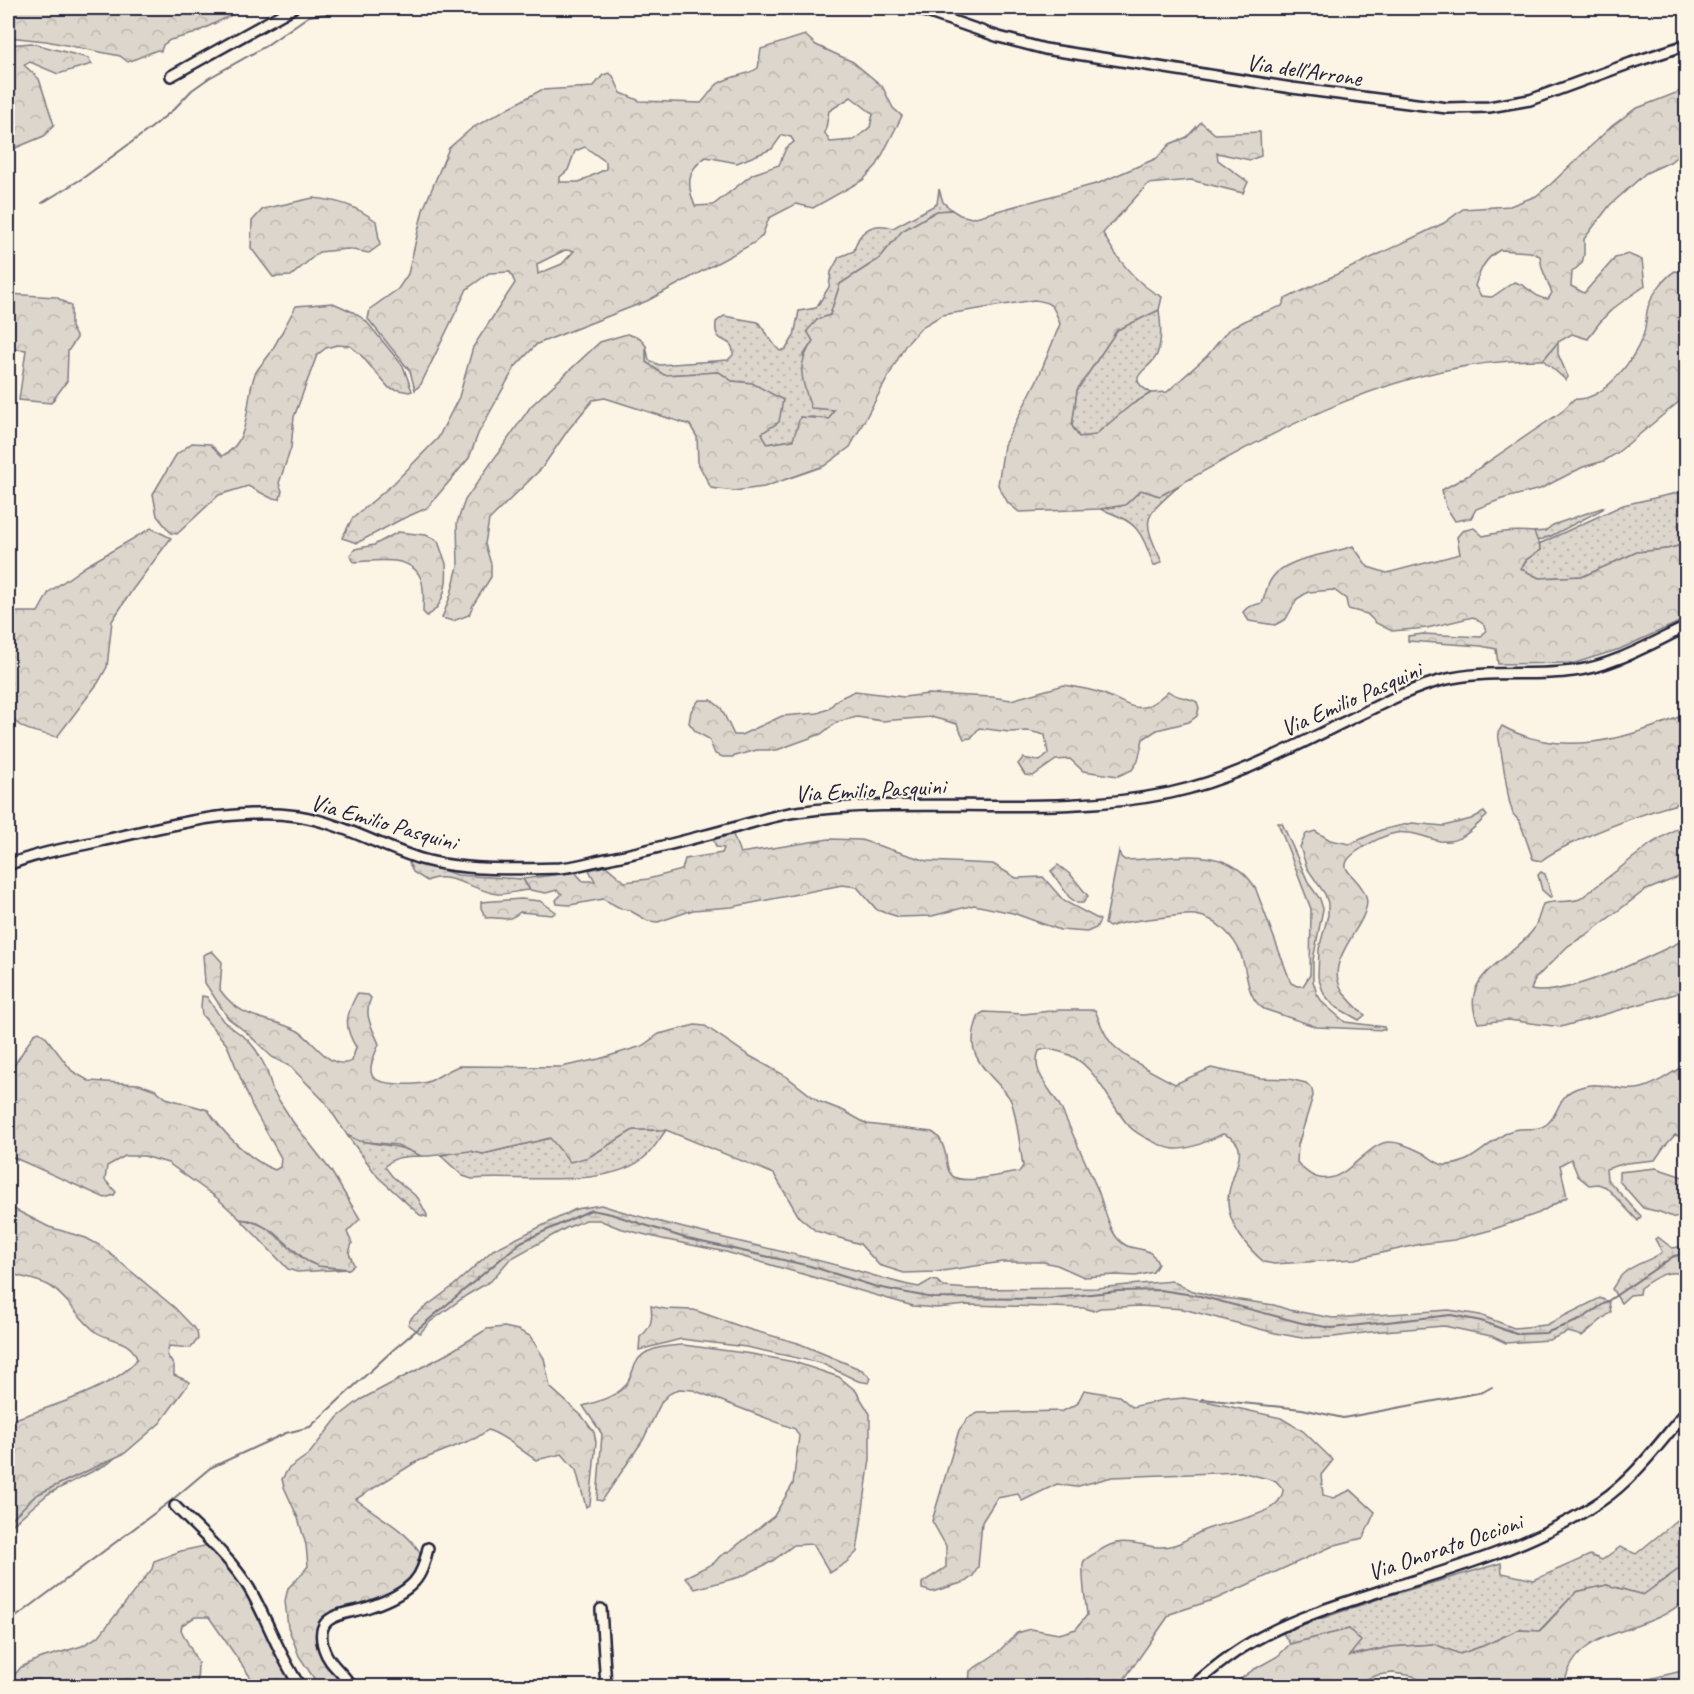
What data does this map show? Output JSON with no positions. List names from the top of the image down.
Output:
{
  "streets": {
    "street": ["Via dell'Arrone", "Via Emilio Pasquini", "Via Onorato Occioni"]
  }
}
